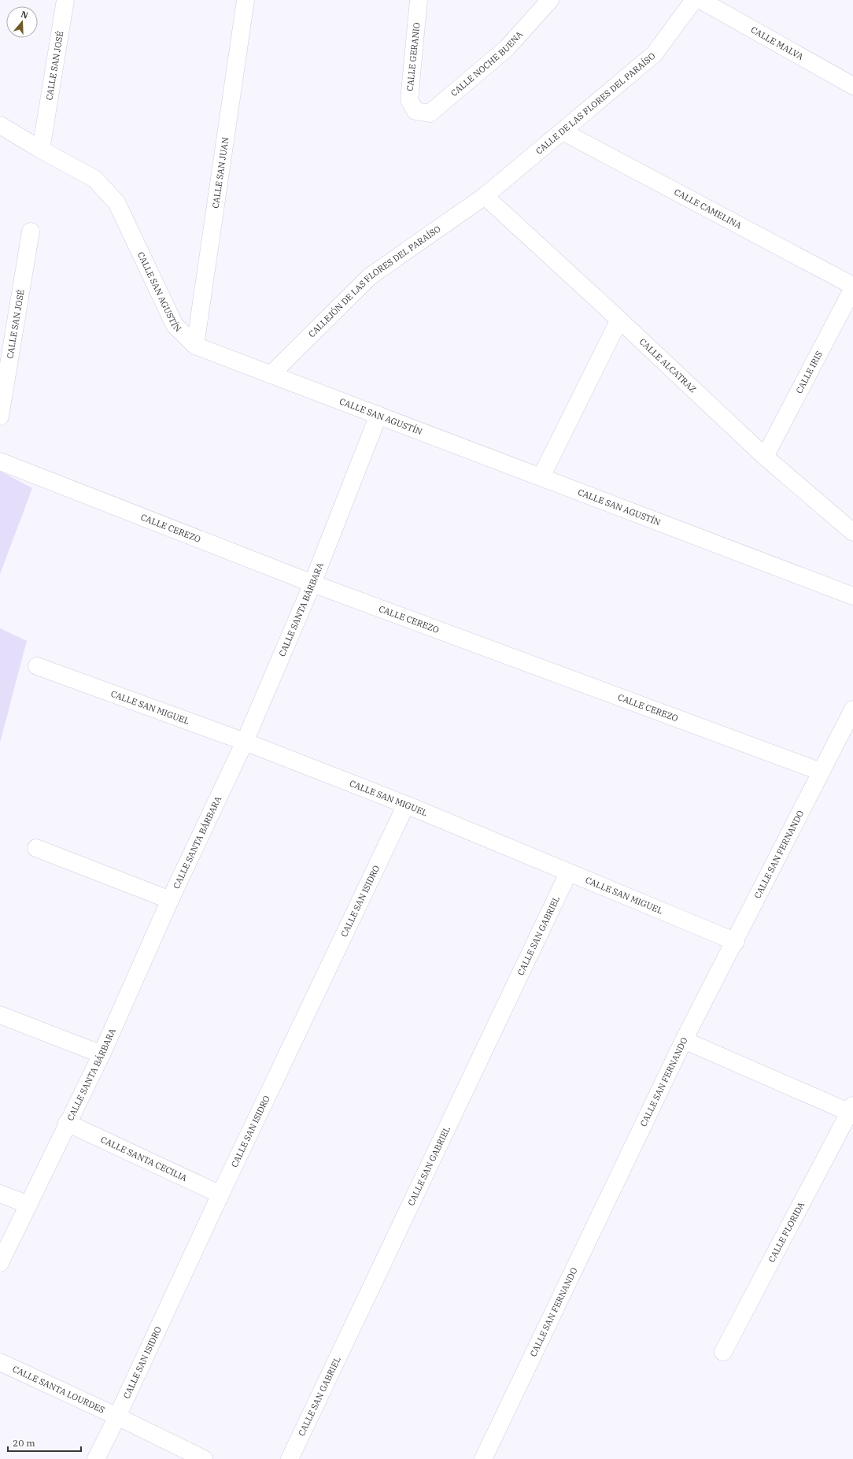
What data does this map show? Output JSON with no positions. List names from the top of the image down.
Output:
{
  "streets": {
    "street": [
      "CALLE MALVA",
      "CALLE GERANIO",
      "CALLE NOCHE BUENA",
      "CALLE SAN JOSÉ",
      "CALLE DE LAS FLORES DEL PARAÍSO",
      "CALLE SAN JUAN",
      "CALLE CAMELINA",
      "CALLEJÓN DE LAS FLORES DEL PARAÍSO",
      "CALLE SAN AGUSTÍN",
      "CALLE ALCATRAZ",
      "CALLE IRIS",
      "CALLE CEREZO",
      "CALLE SANTA BÁRBARA",
      "CALLE SAN MIGUEL",
      "CALLE SAN FERNANDO",
      "CALLE SAN ISIDRO",
      "CALLE SAN GABRIEL",
      "CALLE SANTA CECILIA",
      "CALLE FLORIDA",
      "CALLE SANTA LOURDES"
    ]
  },
  "crossings": [
    ["CALLE GERANIO", "CALLE NOCHE BUENA"],
    ["CALLE SAN JOSÉ", "CALLE SAN AGUSTÍN"],
    ["CALLE DE LAS FLORES DEL PARAÍSO", "CALLE CAMELINA"],
    ["CALLE DE LAS FLORES DEL PARAÍSO", "CALLEJÓN DE LAS FLORES DEL PARAÍSO"],
    ["CALLE DE LAS FLORES DEL PARAÍSO", "CALLE ALCATRAZ"],
    ["CALLE SAN JUAN", "CALLE SAN AGUSTÍN"],
    ["CALLEJÓN DE LAS FLORES DEL PARAÍSO", "CALLE SAN AGUSTÍN"],
    ["CALLEJÓN DE LAS FLORES DEL PARAÍSO", "CALLE ALCATRAZ"],
    ["CALLE SAN AGUSTÍN", "CALLE SANTA BÁRBARA"],
    ["CALLE ALCATRAZ", "CALLE IRIS"],
    ["CALLE CEREZO", "CALLE SANTA BÁRBARA"],
    ["CALLE CEREZO", "CALLE SAN FERNANDO"],
    ["CALLE SANTA BÁRBARA", "CALLE SAN MIGUEL"],
    ["CALLE SANTA BÁRBARA", "CALLE SANTA CECILIA"],
    ["CALLE SAN MIGUEL", "CALLE SAN FERNANDO"],
    ["CALLE SAN MIGUEL", "CALLE SAN ISIDRO"],
    ["CALLE SAN MIGUEL", "CALLE SAN GABRIEL"],
    ["CALLE SAN FERNANDO", "CALLE FLORIDA"],
    ["CALLE SAN ISIDRO", "CALLE SANTA CECILIA"],
    ["CALLE SAN ISIDRO", "CALLE SANTA LOURDES"]
  ],
  "scale_bar": "20 m",
  "north": "top"
}
